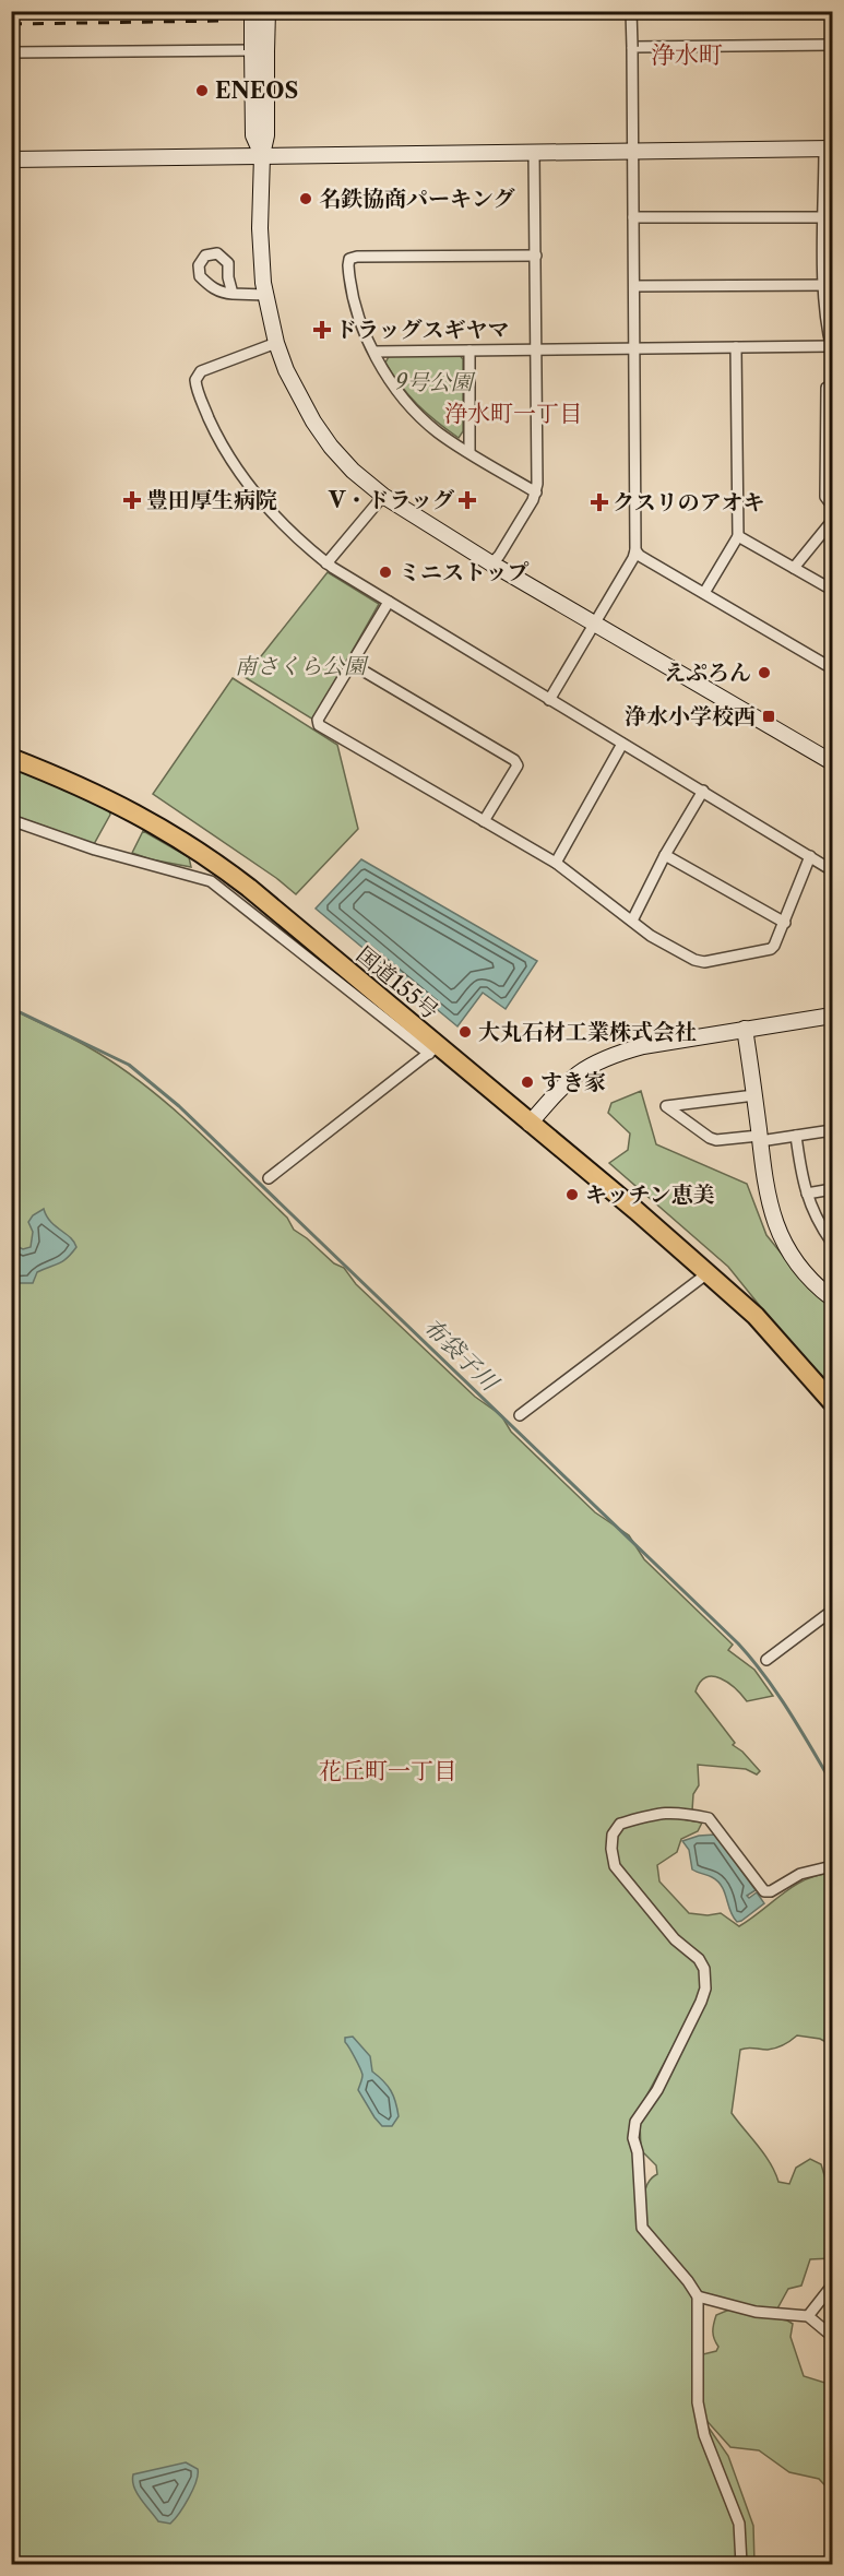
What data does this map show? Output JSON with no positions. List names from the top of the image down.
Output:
{
  "streets": {
    "highway": ["国道155号"]
  },
  "districts": ["浄水町", "浄水町一丁目", "花丘町一丁目"],
  "water": ["布袋子川"],
  "parks": ["9号公園", "南さくら公園"],
  "places": {
    "other": [
      "ENEOS",
      "名鉄協商パーキング",
      "ミニストップ",
      "えぷろん",
      "大丸石材工業株式会社",
      "すき家",
      "キッチン恵美"
    ],
    "health": [
      "ドラッグスギヤマ",
      "豊田厚生病院",
      "V・ドラッグ",
      "クスリのアオキ"
    ],
    "transit": ["浄水小学校西"]
  }
}
